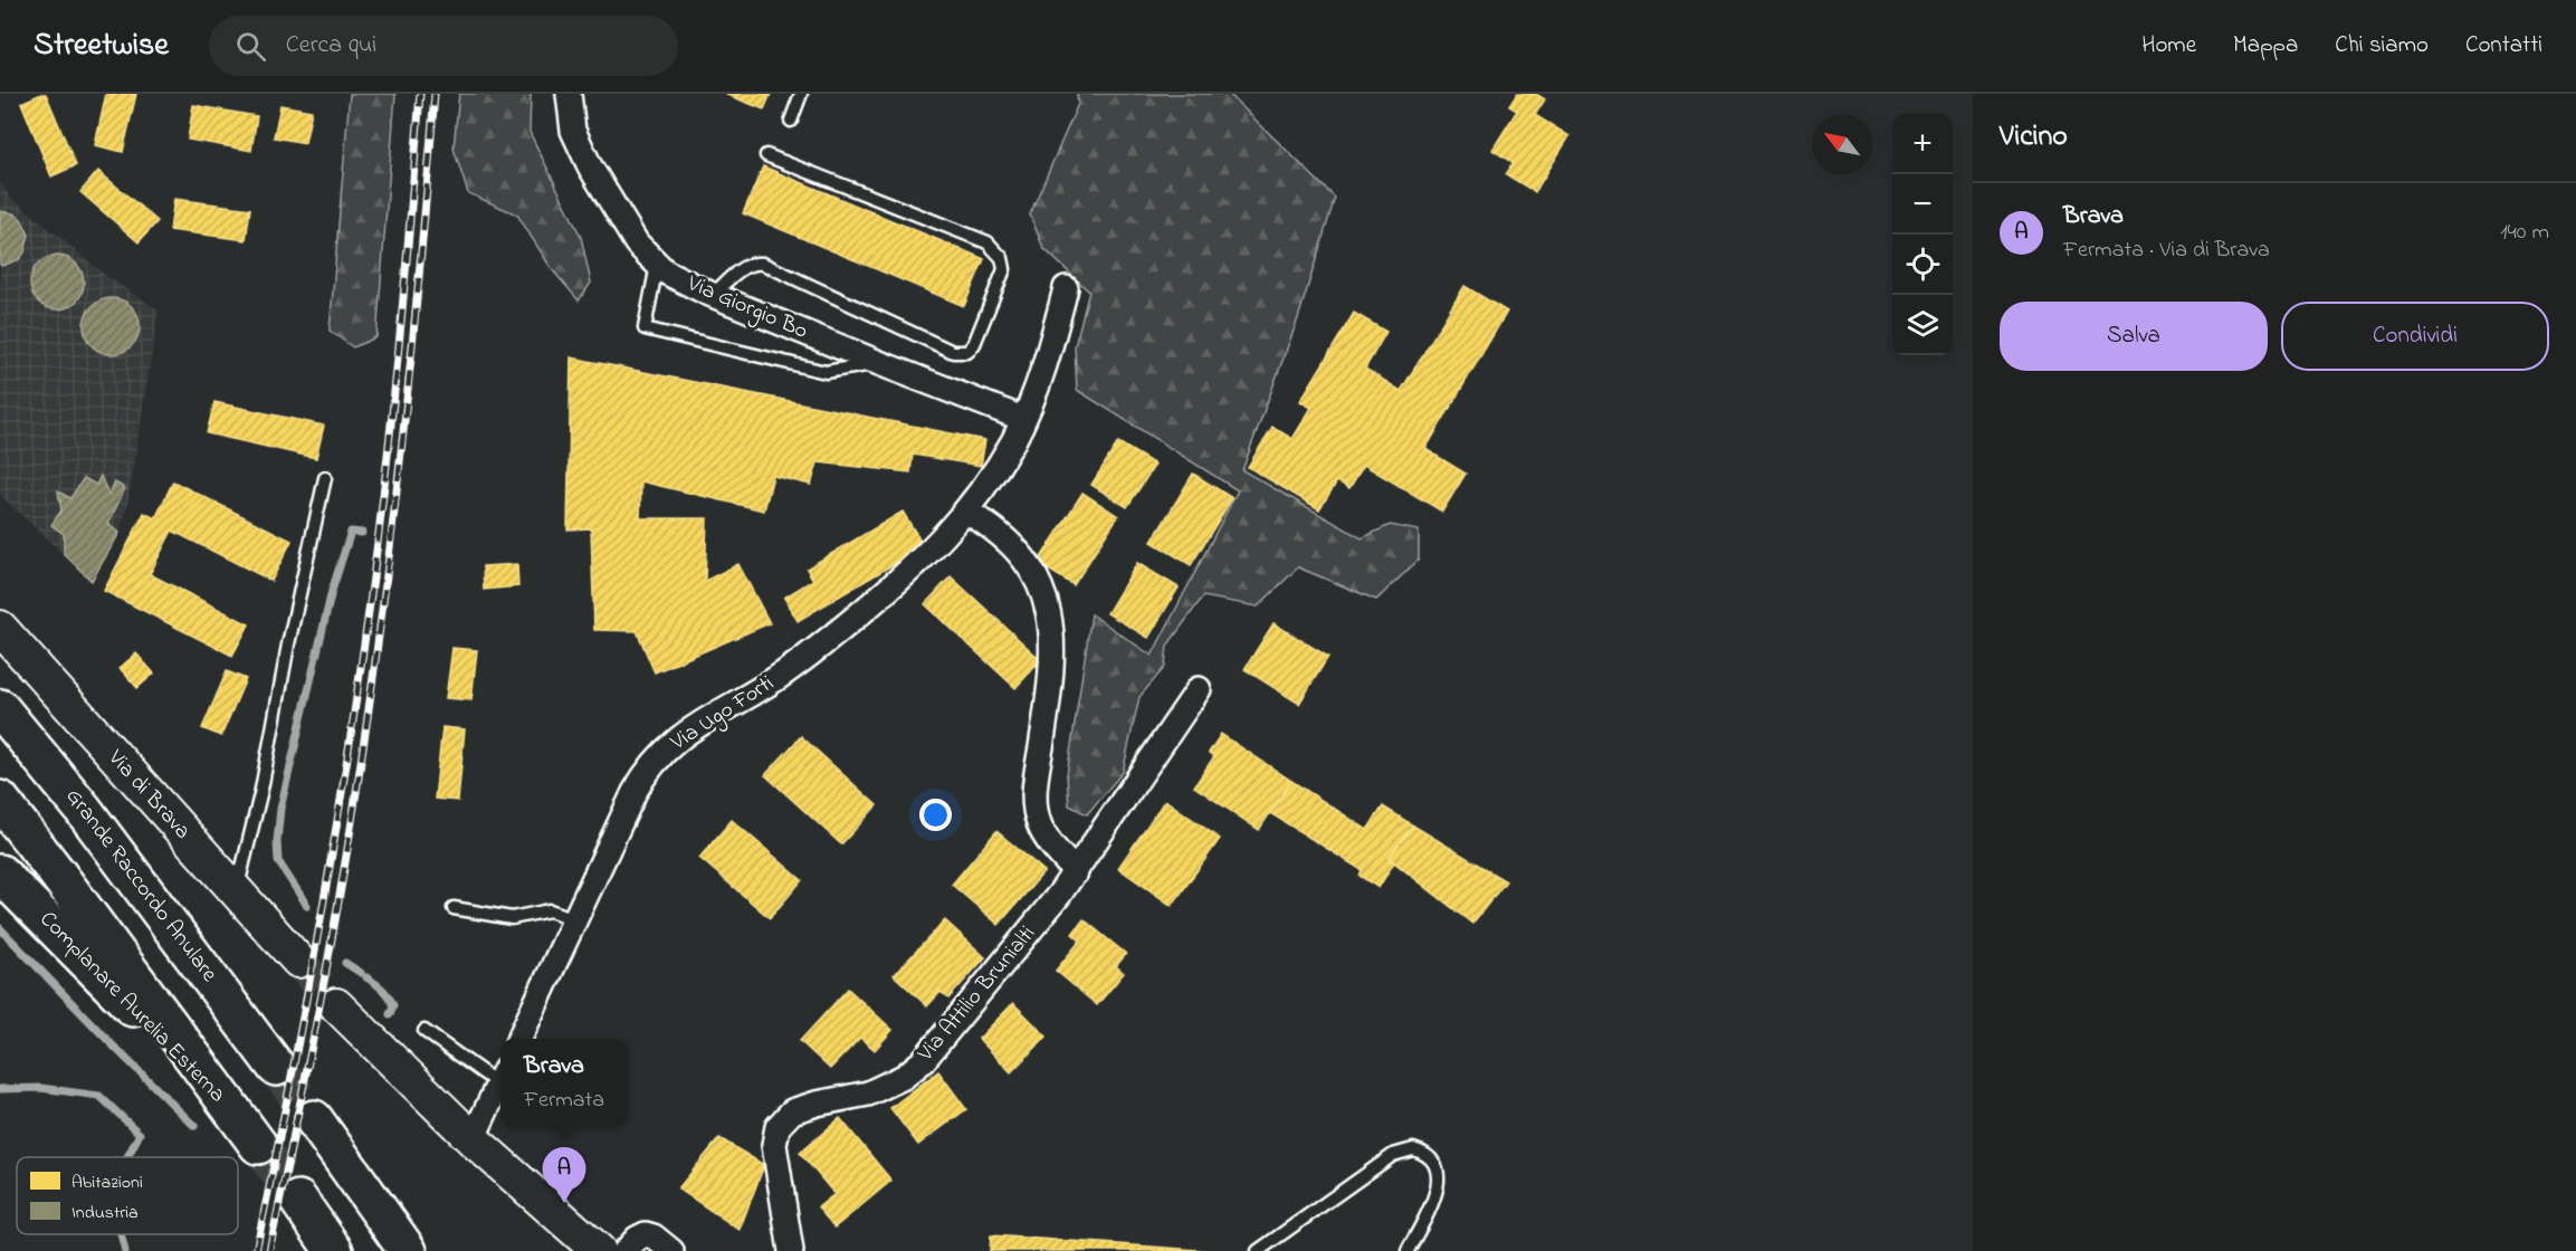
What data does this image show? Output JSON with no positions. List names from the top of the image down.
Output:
{
  "streets": {
    "highway": ["Grande Raccordo Anulare", "Complanare Aurelia Esterna"],
    "street": [
      "Via Giorgio Bo",
      "Via Ugo Forti",
      "Via di Brava",
      "Via Attilio Brunialti"
    ]
  },
  "crossings": [
    ["Via Giorgio Bo", "Via Ugo Forti"]
  ],
  "legend": ["Abitazioni", "Industria"],
  "north": "top left",
  "page": {
    "header": "Streetwise",
    "search": "Cerca qui",
    "nav": [
      "Home",
      "Mappa",
      "Chi siamo",
      "Contatti"
    ],
    "heading": "Vicino",
    "map_buttons": ["+", "−"],
    "list": [
      {
        "mark": "A",
        "name": "Brava",
        "note": "Fermata · Via di Brava",
        "value": "140 m"
      }
    ],
    "buttons": ["Salva", "Condividi"],
    "popup": ["Brava", "Fermata"],
    "pins": "A"
  }
}
